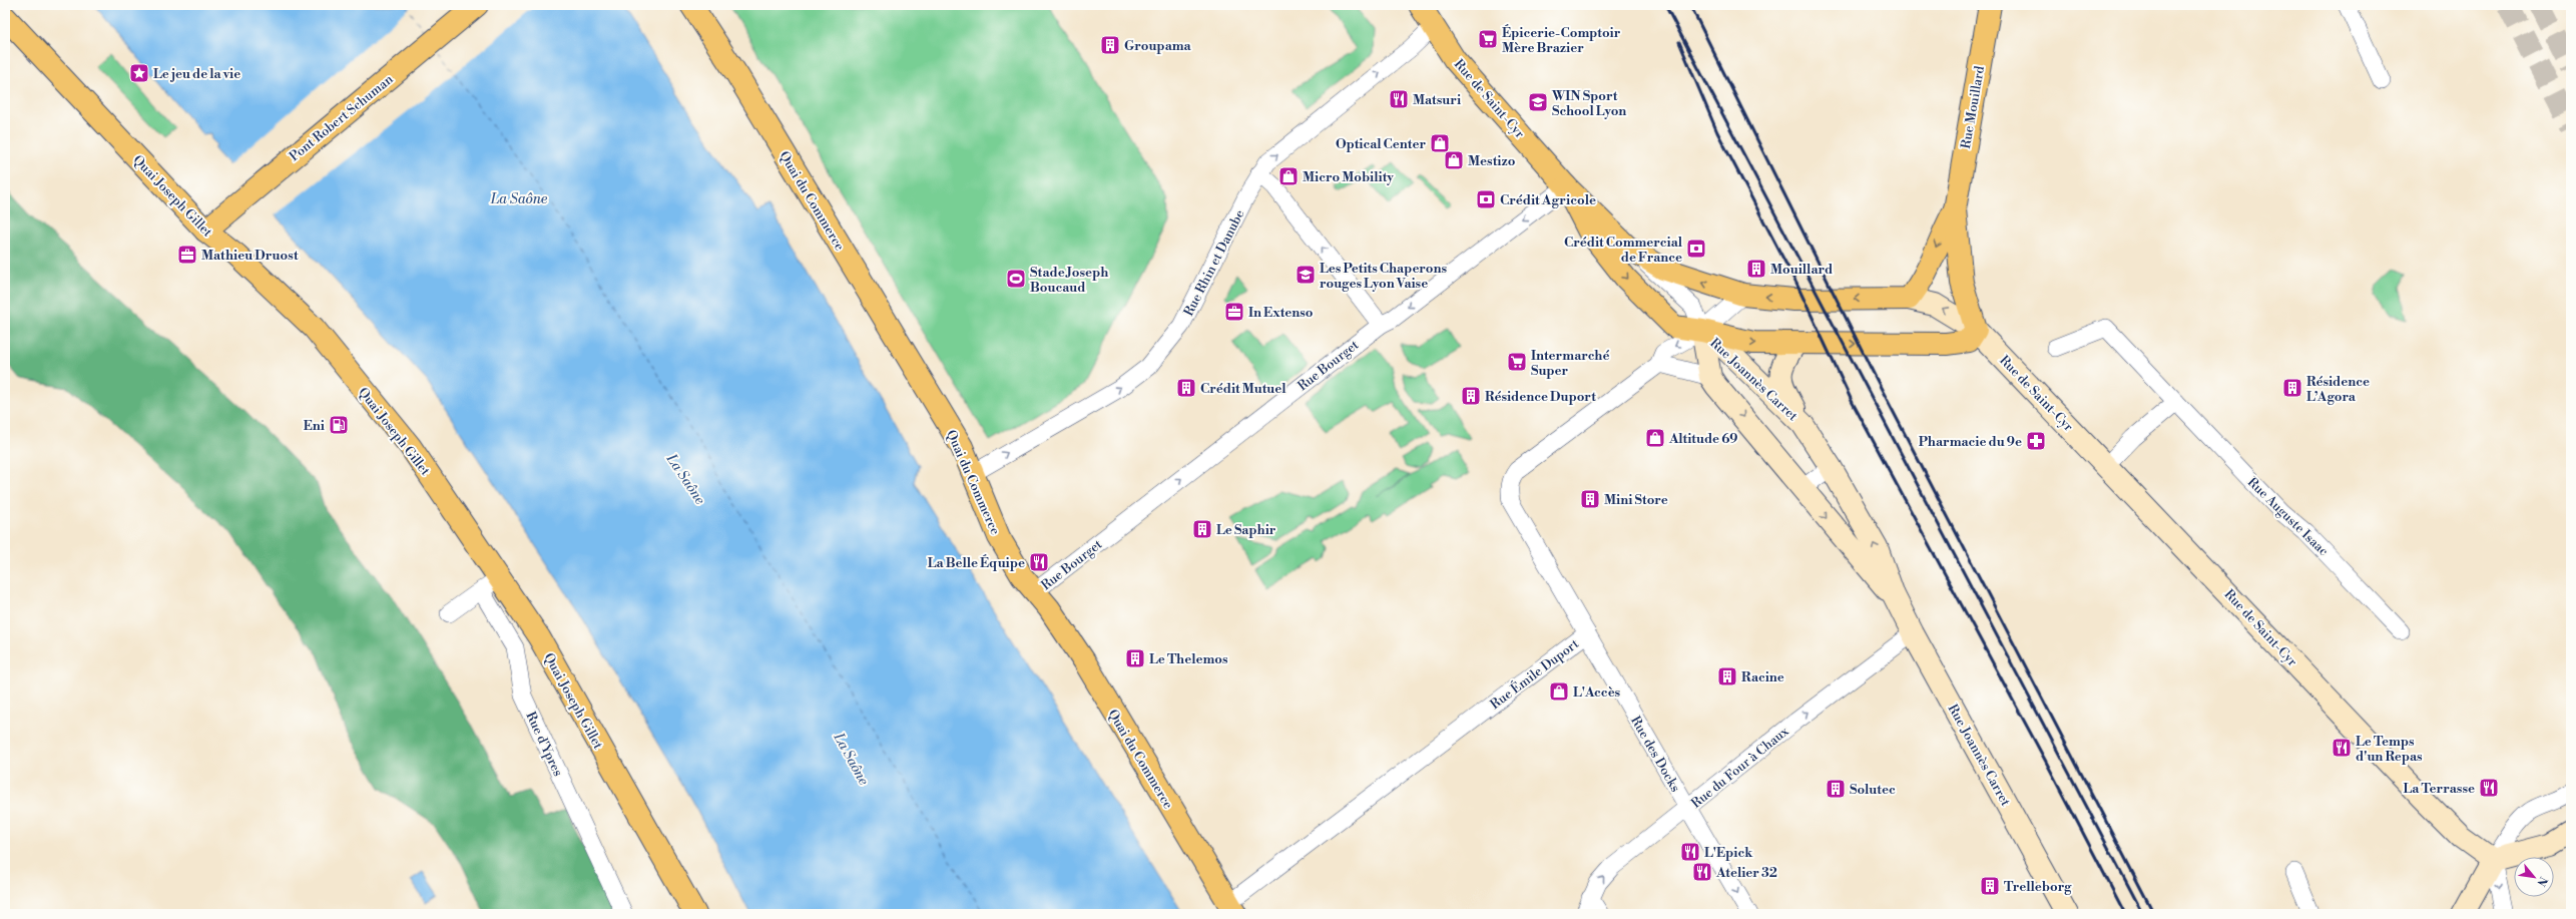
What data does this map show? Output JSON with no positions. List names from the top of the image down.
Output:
{
  "streets": {
    "main road": [
      "Rue de Saint-Cyr",
      "Rue Mouillard",
      "Pont Robert Schuman",
      "Quai Joseph Gillet",
      "Quai du Commerce"
    ],
    "street": [
      "Rue Rhin et Danube",
      "Rue Bourget",
      "Rue Joannès Carret",
      "Rue Auguste Isaac",
      "Rue Émile Duport",
      "Rue d'Ypres",
      "Rue des Docks",
      "Rue du Four à Chaux"
    ]
  },
  "crossings": [
    ["Rue de Saint-Cyr", "Rue Mouillard"],
    ["Rue de Saint-Cyr", "Rue Rhin et Danube"],
    ["Rue de Saint-Cyr", "Rue Bourget"],
    ["Rue de Saint-Cyr", "Rue Joannès Carret"],
    ["Rue de Saint-Cyr", "Rue Émile Duport"],
    ["Pont Robert Schuman", "Quai Joseph Gillet"],
    ["Quai Joseph Gillet", "Rue d'Ypres"],
    ["Quai du Commerce", "Rue Rhin et Danube"],
    ["Quai du Commerce", "Rue Bourget"],
    ["Quai du Commerce", "Rue Émile Duport"],
    ["Rue Joannès Carret", "Rue Émile Duport"],
    ["Rue Joannès Carret", "Rue du Four à Chaux"],
    ["Rue Émile Duport", "Rue des Docks"],
    ["Rue des Docks", "Rue du Four à Chaux"]
  ],
  "one_way": ["Rue Rhin et Danube", "Rue des Docks", "Rue du Four à Chaux"],
  "water": ["La Saône"],
  "places": {
    "supermarket": ["Épicerie-Comptoir Mère Brazier", "Intermarché Super"],
    "building": [
      "Groupama",
      "Mouillard",
      "Crédit Mutuel",
      "Résidence L’Agora",
      "Résidence Duport",
      "Mini Store",
      "Le Saphir",
      "Le Thelemos",
      "Racine",
      "Solutec",
      "Trelleborg"
    ],
    "place": ["Le jeu de la vie"],
    "restaurant": [
      "Matsuri",
      "La Belle Équipe",
      "Le Temps d'un Repas",
      "La Terrasse",
      "L'Epick",
      "Atelier 32"
    ],
    "school or university": ["WIN Sport School Lyon", "Les Petits Chaperons rouges Lyon Vaise"],
    "shop": [
      "Optical Center",
      "Mestizo",
      "Micro Mobility",
      "Altitude 69",
      "L'Accès"
    ],
    "bank": ["Crédit Agricole", "Crédit Commercial de France"],
    "office": ["Mathieu Druost", "In Extenso"],
    "sports": ["Stade Joseph Boucaud"],
    "fuel station": ["Eni"],
    "pharmacy": ["Pharmacie du 9e"]
  },
  "north": "bottom right"
}
